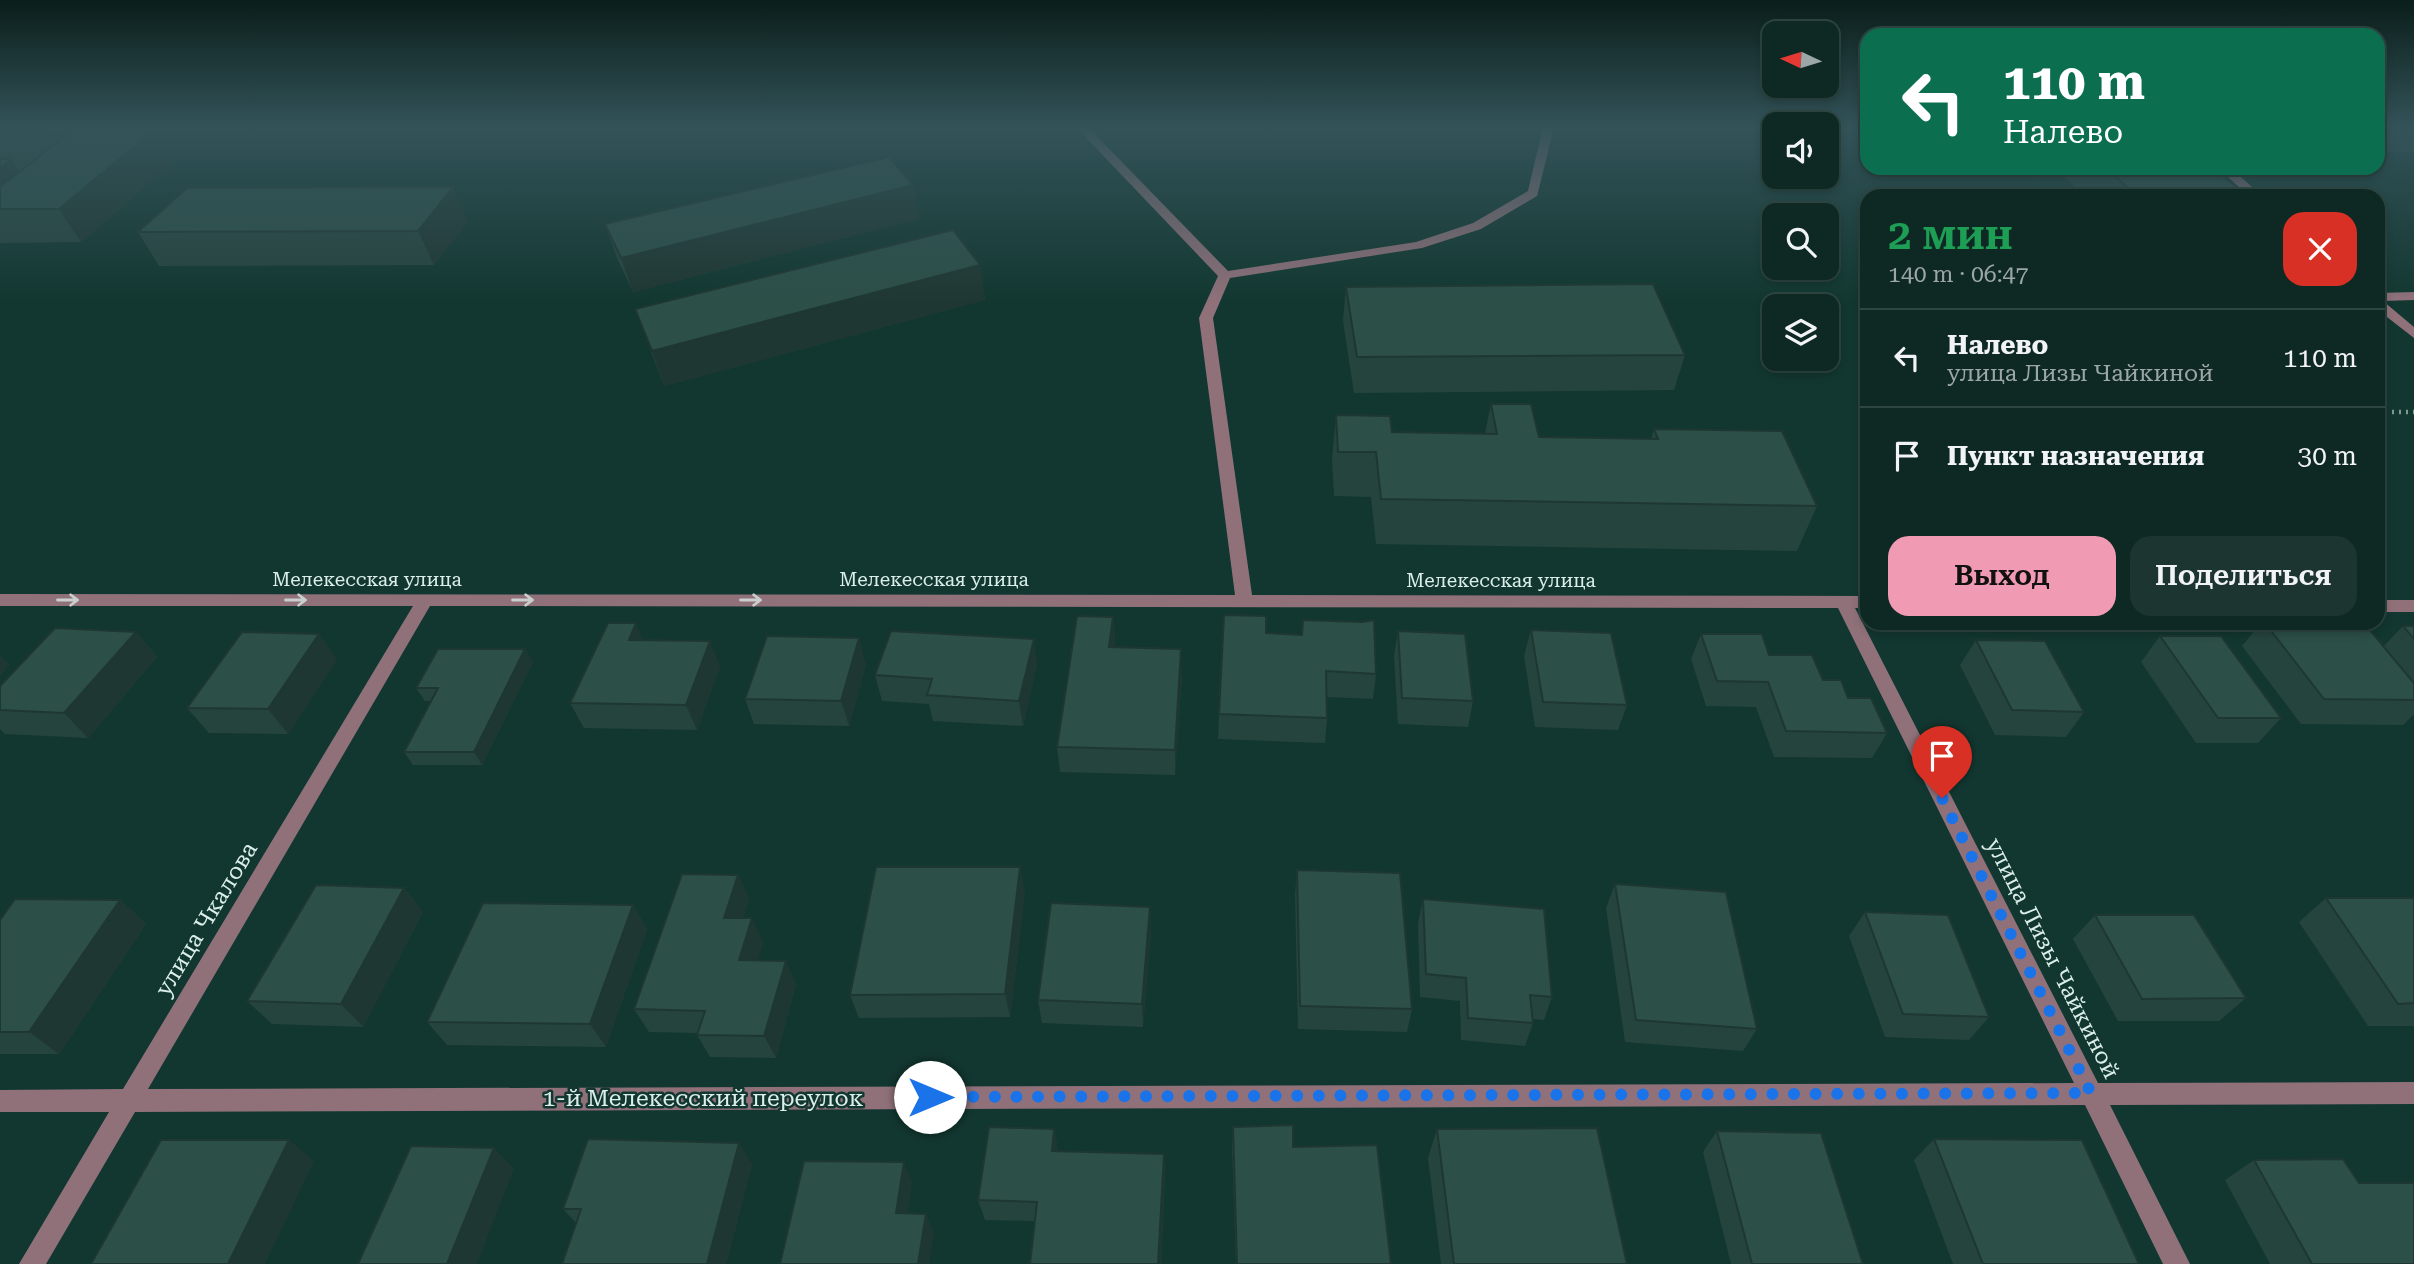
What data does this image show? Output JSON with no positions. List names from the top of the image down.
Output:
{
  "streets": {
    "street": [
      "Мелекесская улица",
      "улица Чкалова",
      "улица Лизы Чайкиной",
      "1-й Мелекесский переулок"
    ]
  },
  "crossings": [
    ["Мелекесская улица", "улица Чкалова"],
    ["Мелекесская улица", "улица Лизы Чайкиной"],
    ["улица Чкалова", "1-й Мелекесский переулок"],
    ["улица Лизы Чайкиной", "1-й Мелекесский переулок"]
  ],
  "one_way": ["Мелекесская улица"],
  "north": "left",
  "page": {
    "turn": ["110 m", "Налево"],
    "heading": ["2 мин", "140 m · 06:47"],
    "list": [
      {
        "name": "Налево",
        "note": "улица Лизы Чайкиной",
        "value": "110 m"
      },
      {
        "name": "Пункт назначения",
        "value": "30 m"
      }
    ],
    "buttons": ["Выход", "Поделиться"]
  }
}
